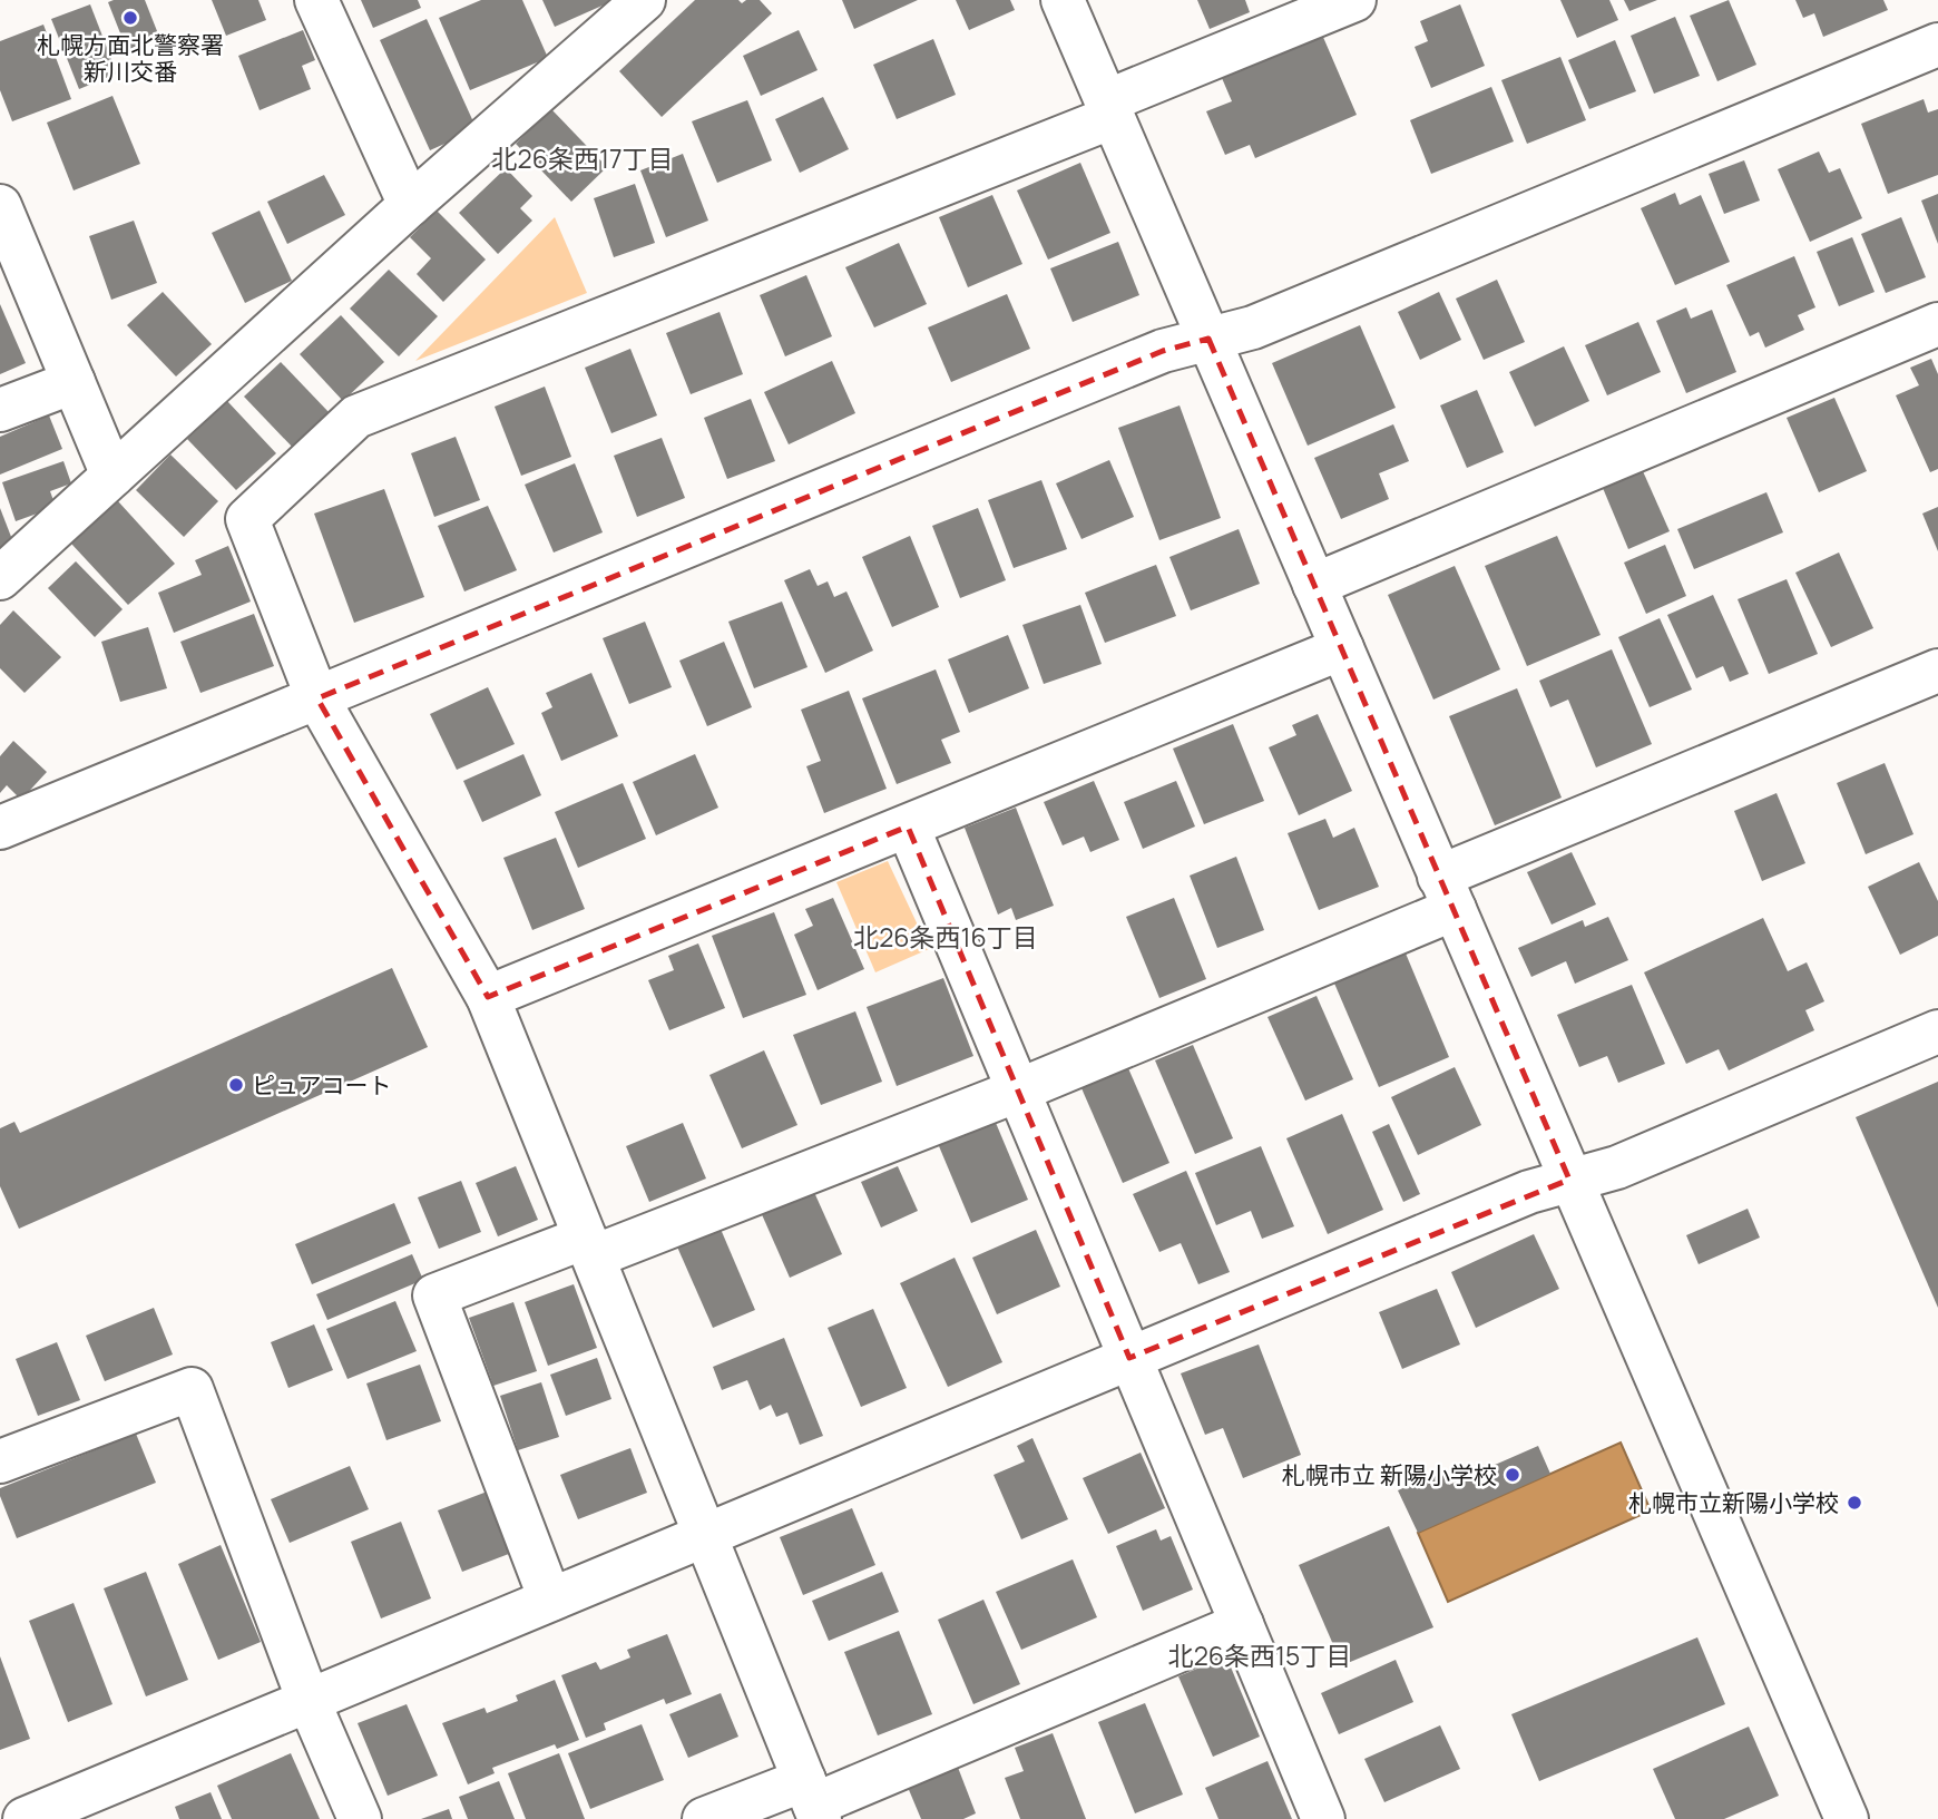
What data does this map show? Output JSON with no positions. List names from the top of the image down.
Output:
{
  "districts": ["北26条西17丁目", "北26条西16丁目", "北26条西15丁目"],
  "places": [
    "札幌方面北警察署 新川交番",
    "ピュアコート",
    "札幌市立 新陽小学校",
    "札幌市立新陽小学校"
  ]
}
